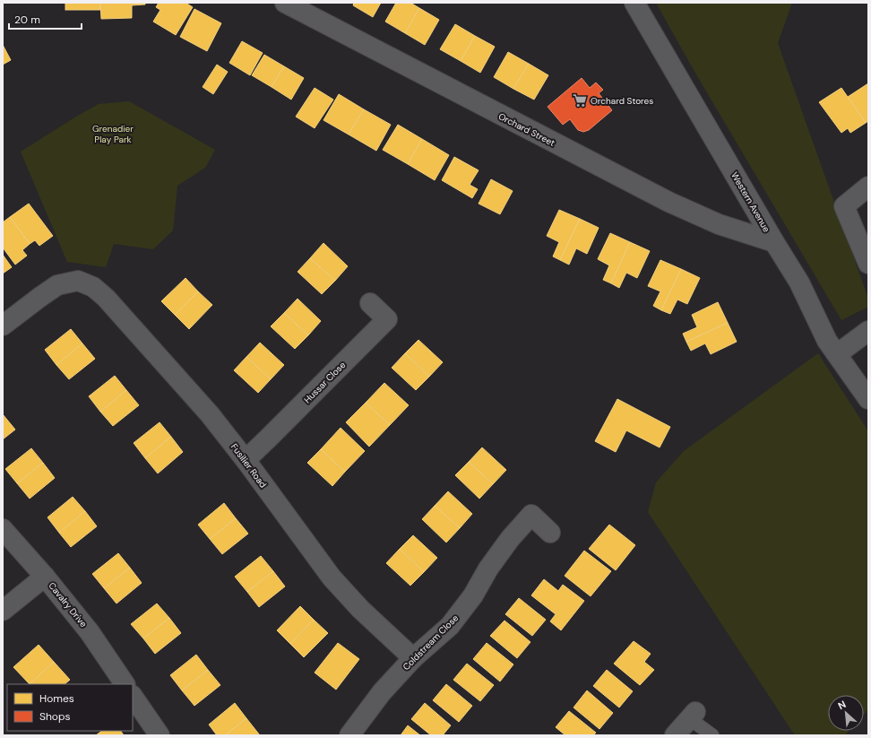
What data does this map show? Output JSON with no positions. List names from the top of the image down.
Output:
{
  "streets": {
    "street": [
      "Orchard Street",
      "Western Avenue",
      "Hussar Close",
      "Fusilier Road",
      "Cavalry Drive",
      "Coldstream Close"
    ]
  },
  "crossings": [
    ["Orchard Street", "Western Avenue"],
    ["Hussar Close", "Fusilier Road"],
    ["Fusilier Road", "Coldstream Close"]
  ],
  "parks": ["Grenadier Play Park"],
  "places": {
    "supermarket": ["Orchard Stores"]
  },
  "legend": ["Homes", "Shops"],
  "scale_bar": "20 m",
  "north": "top left"
}
